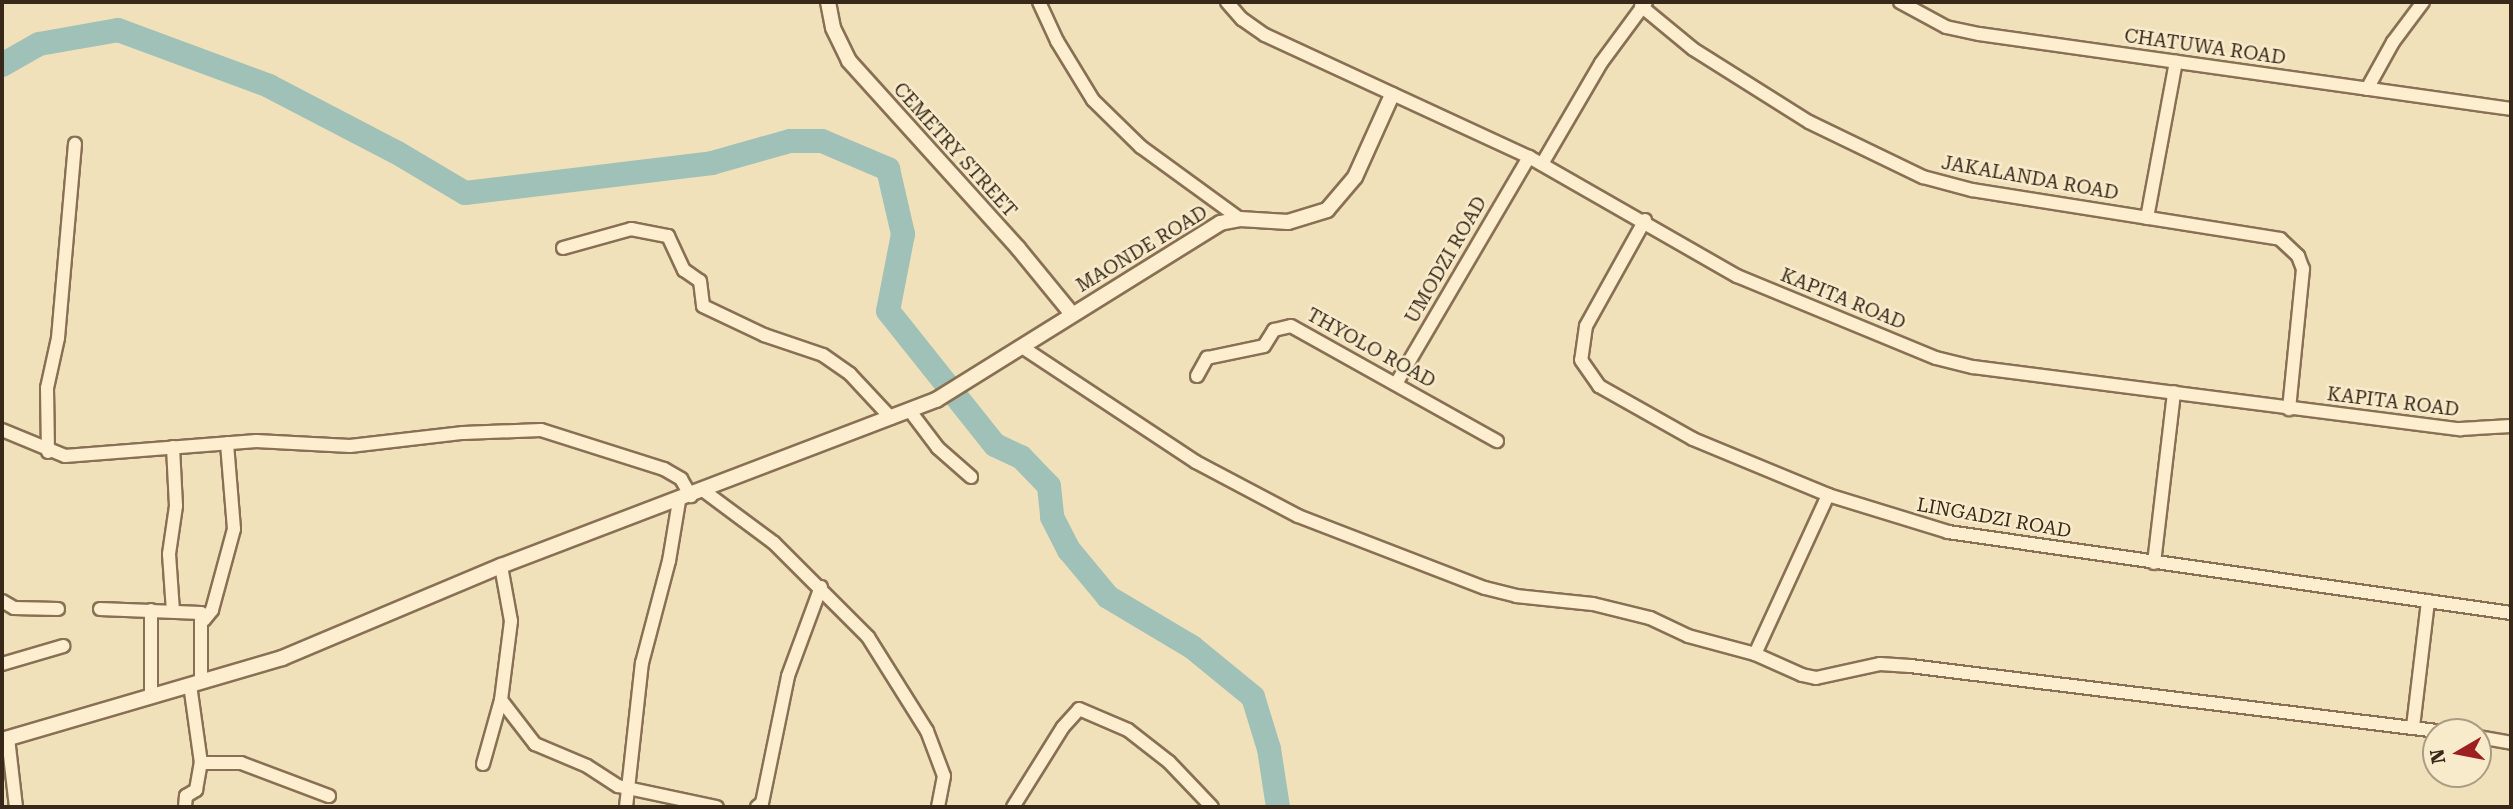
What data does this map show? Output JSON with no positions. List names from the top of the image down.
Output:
{
  "streets": {
    "street": [
      "CHATUWA ROAD",
      "CEMETRY STREET",
      "JAKALANDA ROAD",
      "MAONDE ROAD",
      "UMODZI ROAD",
      "KAPITA ROAD",
      "THYOLO ROAD",
      "LINGADZI ROAD"
    ]
  },
  "crossings": [
    ["CEMETRY STREET", "MAONDE ROAD"],
    ["JAKALANDA ROAD", "KAPITA ROAD"],
    ["MAONDE ROAD", "KAPITA ROAD"],
    ["UMODZI ROAD", "KAPITA ROAD"],
    ["UMODZI ROAD", "THYOLO ROAD"],
    ["KAPITA ROAD", "LINGADZI ROAD"]
  ],
  "north": "left"
}
